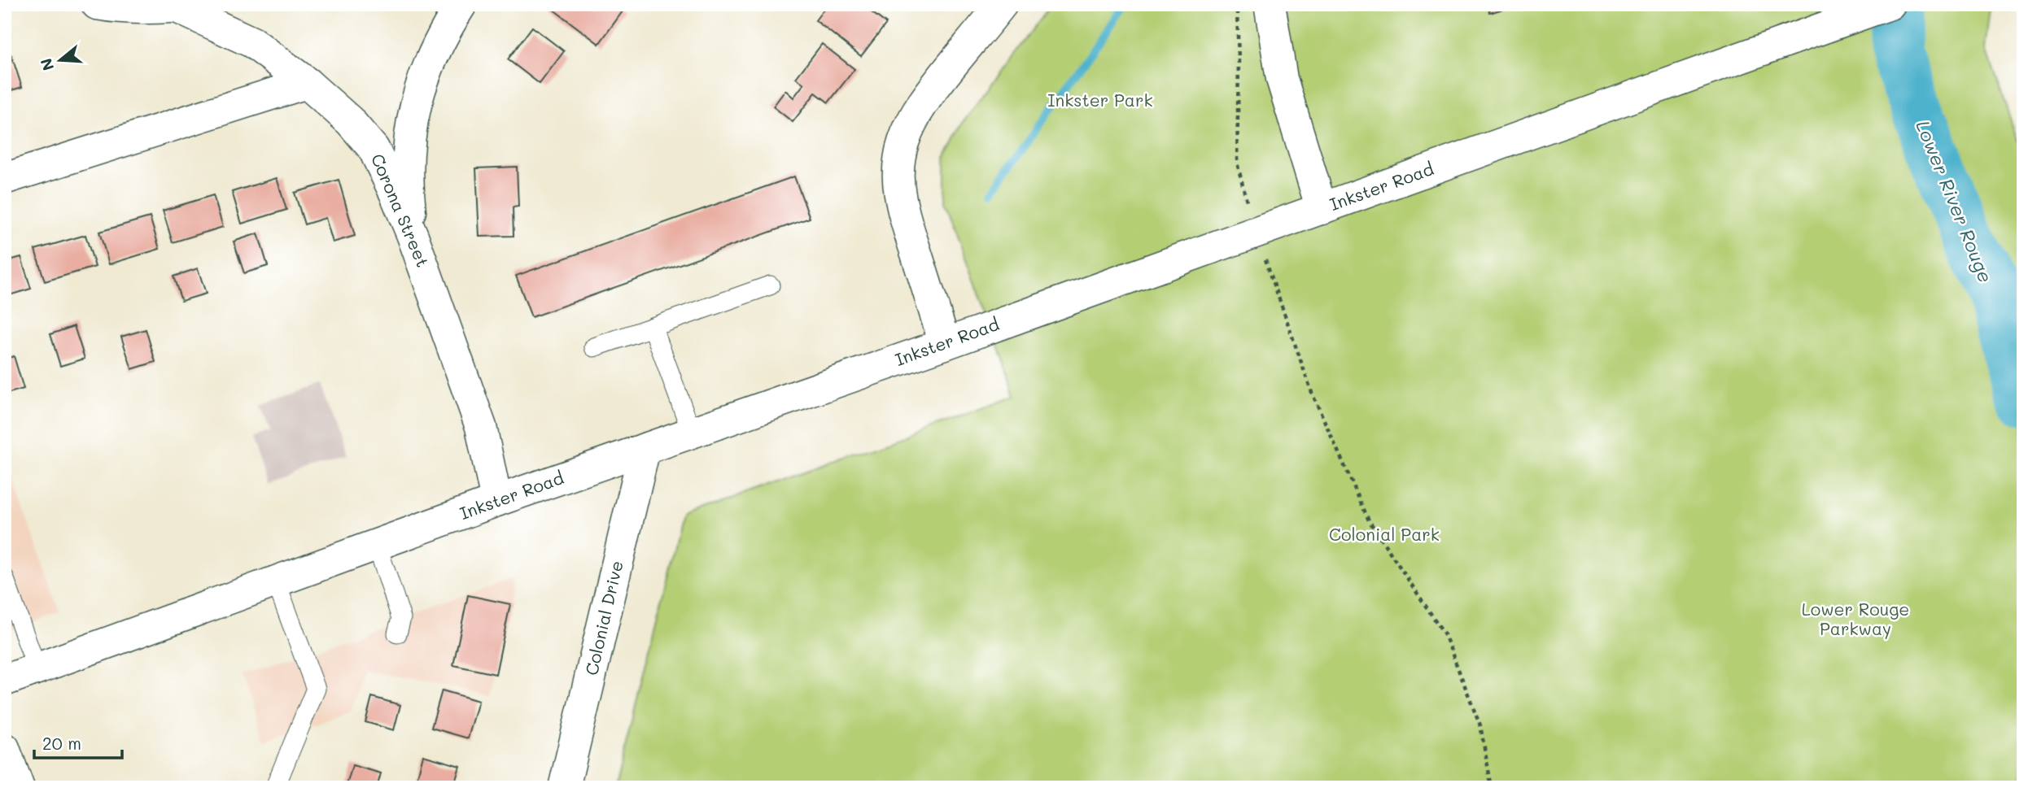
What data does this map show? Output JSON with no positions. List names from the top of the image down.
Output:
{
  "streets": {
    "street": ["Inkster Road", "Corona Street", "Colonial Drive"]
  },
  "crossings": [
    ["Inkster Road", "Corona Street"],
    ["Inkster Road", "Colonial Drive"]
  ],
  "water": ["Lower River Rouge"],
  "parks": ["Inkster Park", "Colonial Park", "Lower Rouge Parkway"],
  "scale_bar": "20 m",
  "north": "left"
}
